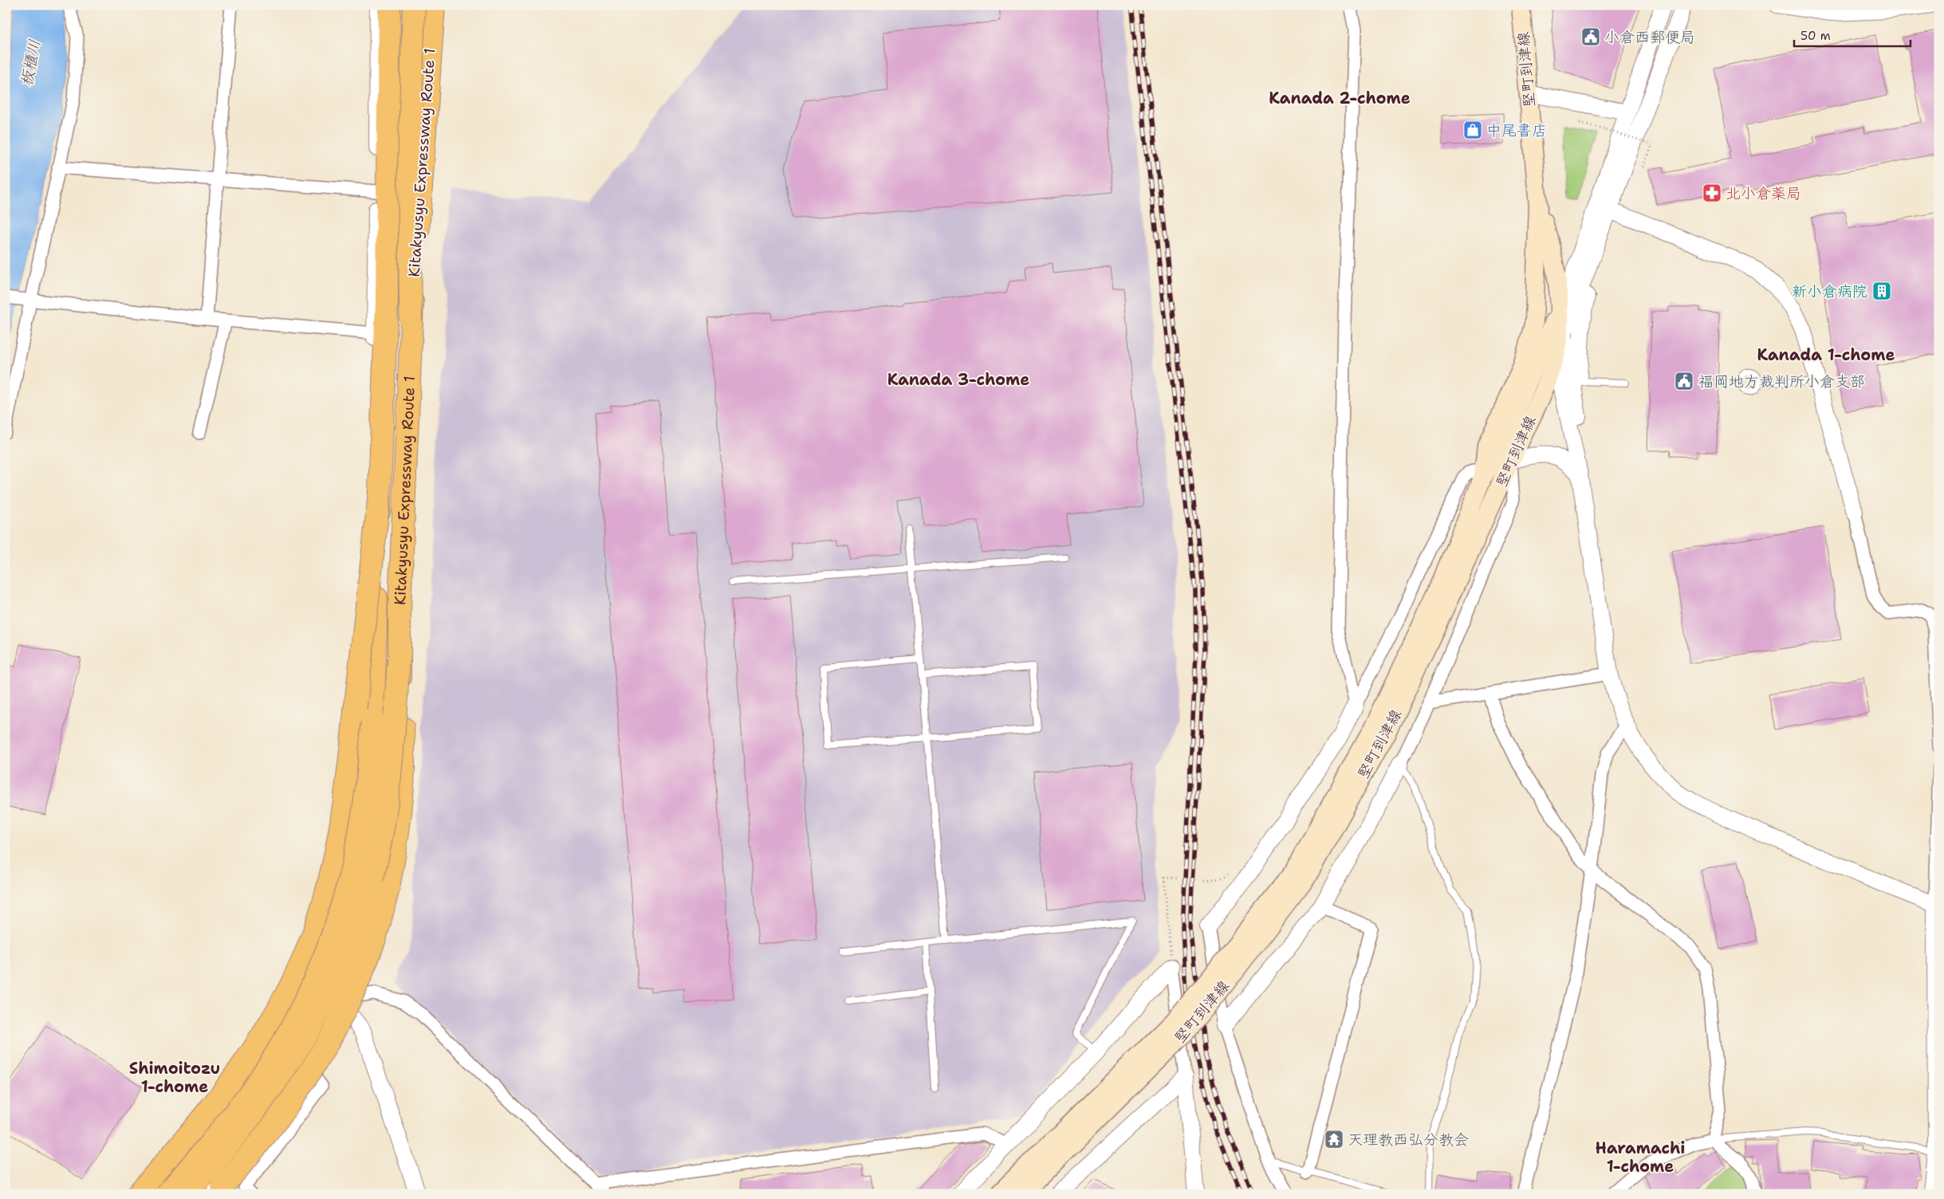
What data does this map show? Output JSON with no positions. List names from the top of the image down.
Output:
{
  "streets": {
    "highway": ["Kitakyusyu Expressway Route 1"],
    "main road": ["堅町到津線"]
  },
  "districts": [
    "Kanada 2-chome",
    "Kanada 1-chome",
    "Kanada 3-chome",
    "Shimoitozu 1-chome",
    "Haramachi 1-chome"
  ],
  "water": ["板櫃川"],
  "places": {
    "public building": ["小倉西郵便局", "福岡地方裁判所小倉支部"],
    "shop": ["中尾書店"],
    "pharmacy": ["北小倉薬局"],
    "building": ["新小倉病院"],
    "temple": ["天理教西弘分教会"]
  },
  "scale_bar": "50 m"
}
